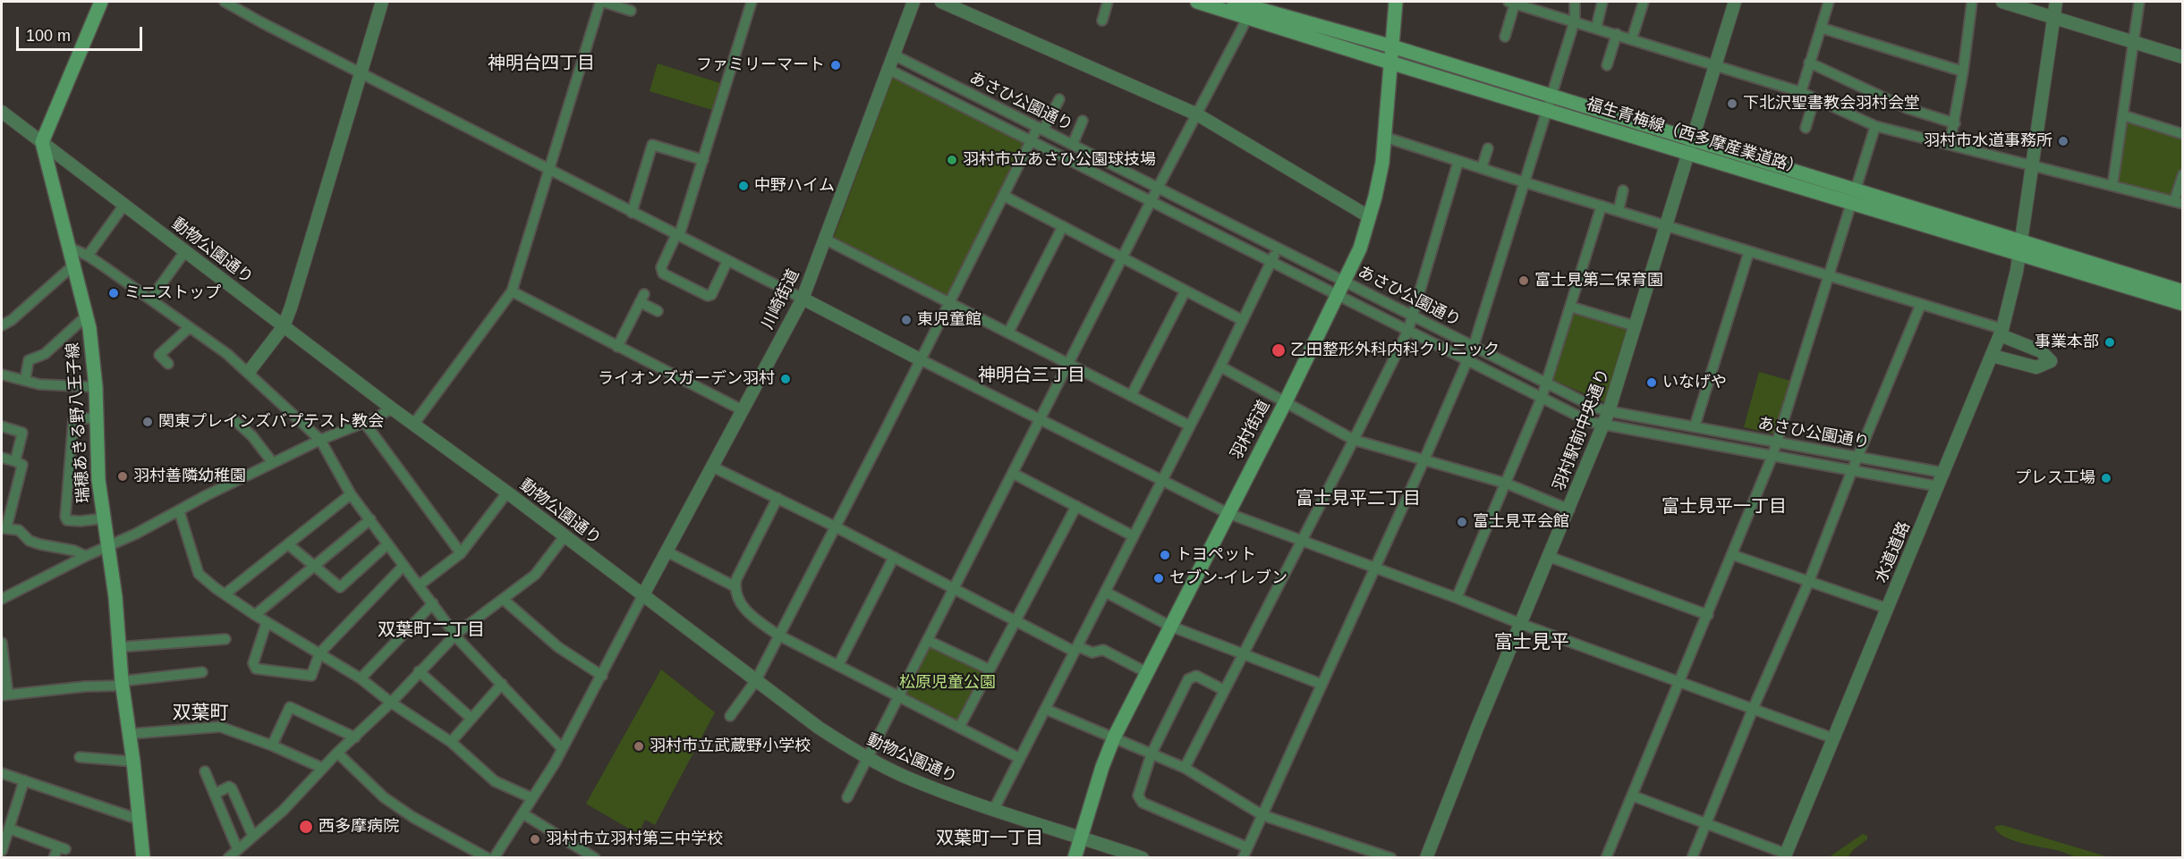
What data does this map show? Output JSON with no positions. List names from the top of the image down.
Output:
{
  "streets": {
    "main road": ["福生青梅線（西多摩産業道路）", "瑞穂あきる野八王子線", "羽村街道"],
    "street": [
      "あさひ公園通り",
      "動物公園通り",
      "川崎街道",
      "羽村駅前中央通り",
      "水道道路"
    ]
  },
  "crossings": [
    ["あさひ公園通り", "川崎街道"],
    ["あさひ公園通り", "羽村街道"],
    ["あさひ公園通り", "羽村駅前中央通り"],
    ["あさひ公園通り", "水道道路"],
    ["福生青梅線（西多摩産業道路）", "羽村街道"],
    ["福生青梅線（西多摩産業道路）", "羽村駅前中央通り"],
    ["福生青梅線（西多摩産業道路）", "水道道路"],
    ["動物公園通り", "川崎街道"],
    ["動物公園通り", "瑞穂あきる野八王子線"],
    ["動物公園通り", "羽村街道"]
  ],
  "districts": [
    "神明台四丁目",
    "神明台三丁目",
    "富士見平二丁目",
    "富士見平一丁目",
    "双葉町二丁目",
    "富士見平",
    "双葉町",
    "双葉町一丁目"
  ],
  "parks": ["松原児童公園"],
  "places": [
    "ファミリーマート",
    "下北沢聖書教会羽村会堂",
    "羽村市水道事務所",
    "羽村市立あさひ公園球技場",
    "中野ハイム",
    "富士見第二保育園",
    "ミニストップ",
    "東児童館",
    "事業本部",
    "乙田整形外科内科クリニック",
    "ライオンズガーデン羽村",
    "いなげや",
    "関東プレインズバプテスト教会",
    "羽村善隣幼稚園",
    "プレス工場",
    "富士見平会館",
    "トヨペット",
    "セブン-イレブン",
    "羽村市立武蔵野小学校",
    "西多摩病院",
    "羽村市立羽村第三中学校"
  ],
  "scale_bar": "100 m"
}
